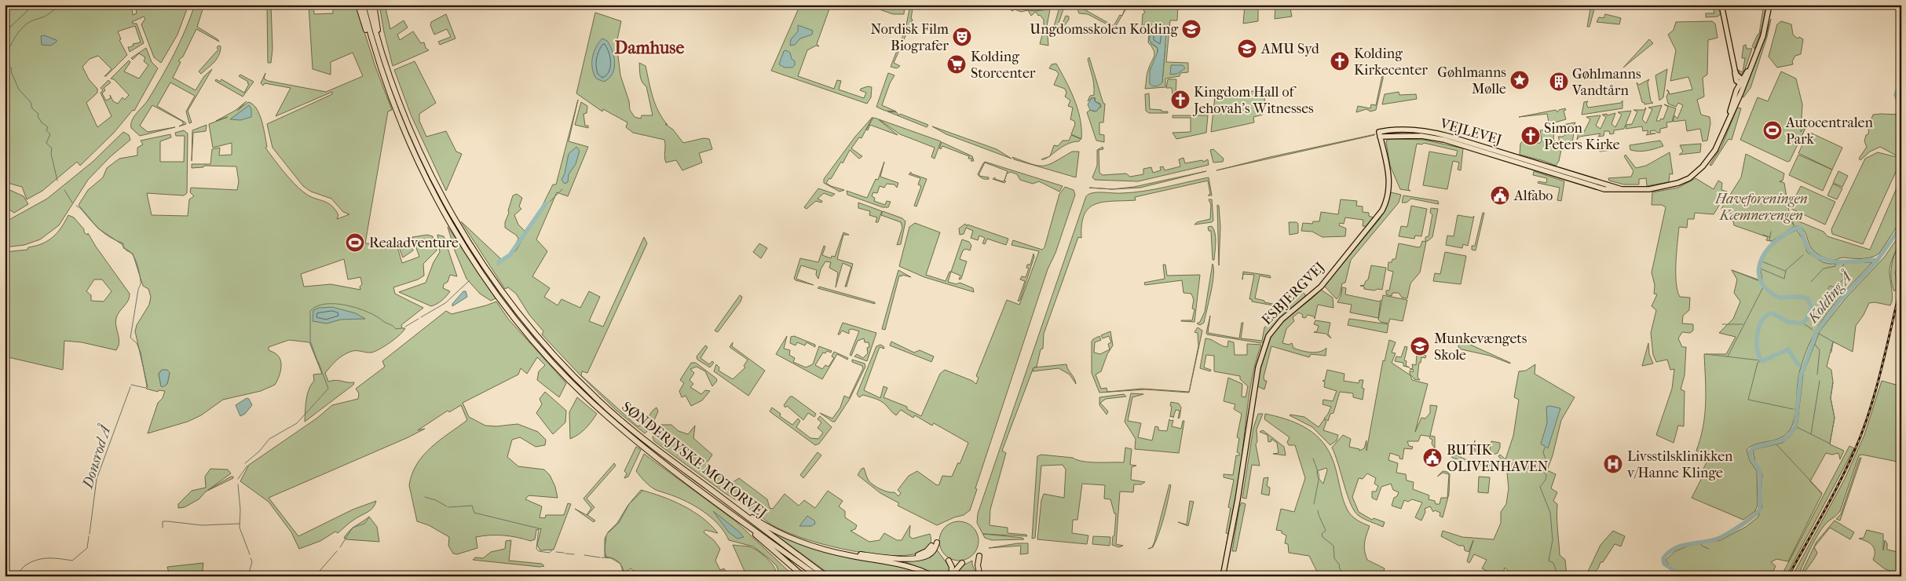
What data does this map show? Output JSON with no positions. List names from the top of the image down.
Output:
{
  "streets": {
    "highway": ["SØNDERJYSKE MOTORVEJ"],
    "main road": ["VEJLEVEJ", "ESBJERGVEJ"]
  },
  "crossings": [
    ["VEJLEVEJ", "ESBJERGVEJ"]
  ],
  "districts": ["Damhuse"],
  "water": ["Kolding Å", "Donsrod Å"],
  "parks": ["Haveforeningen Kæmnerengen"],
  "places": {
    "school or university": ["Ungdomsskolen Kolding", "AMU Syd", "Munkevængets Skole"],
    "theatre": ["Nordisk Film Biografer"],
    "church": ["Kolding Kirkecenter", "Kingdom Hall of Jehovah's Witnesses", "Simon Peters Kirke"],
    "supermarket": ["Kolding Storcenter"],
    "place": ["Gøhlmanns Mølle"],
    "building": ["Gøhlmanns Vandtårn"],
    "sports": ["Autocentralen Park", "Realadventure"],
    "public building": ["Alfabo", "BUTIK OLIVENHAVEN"],
    "hospital": ["Livsstilsklinikken v/Hanne Klinge"]
  }
}
